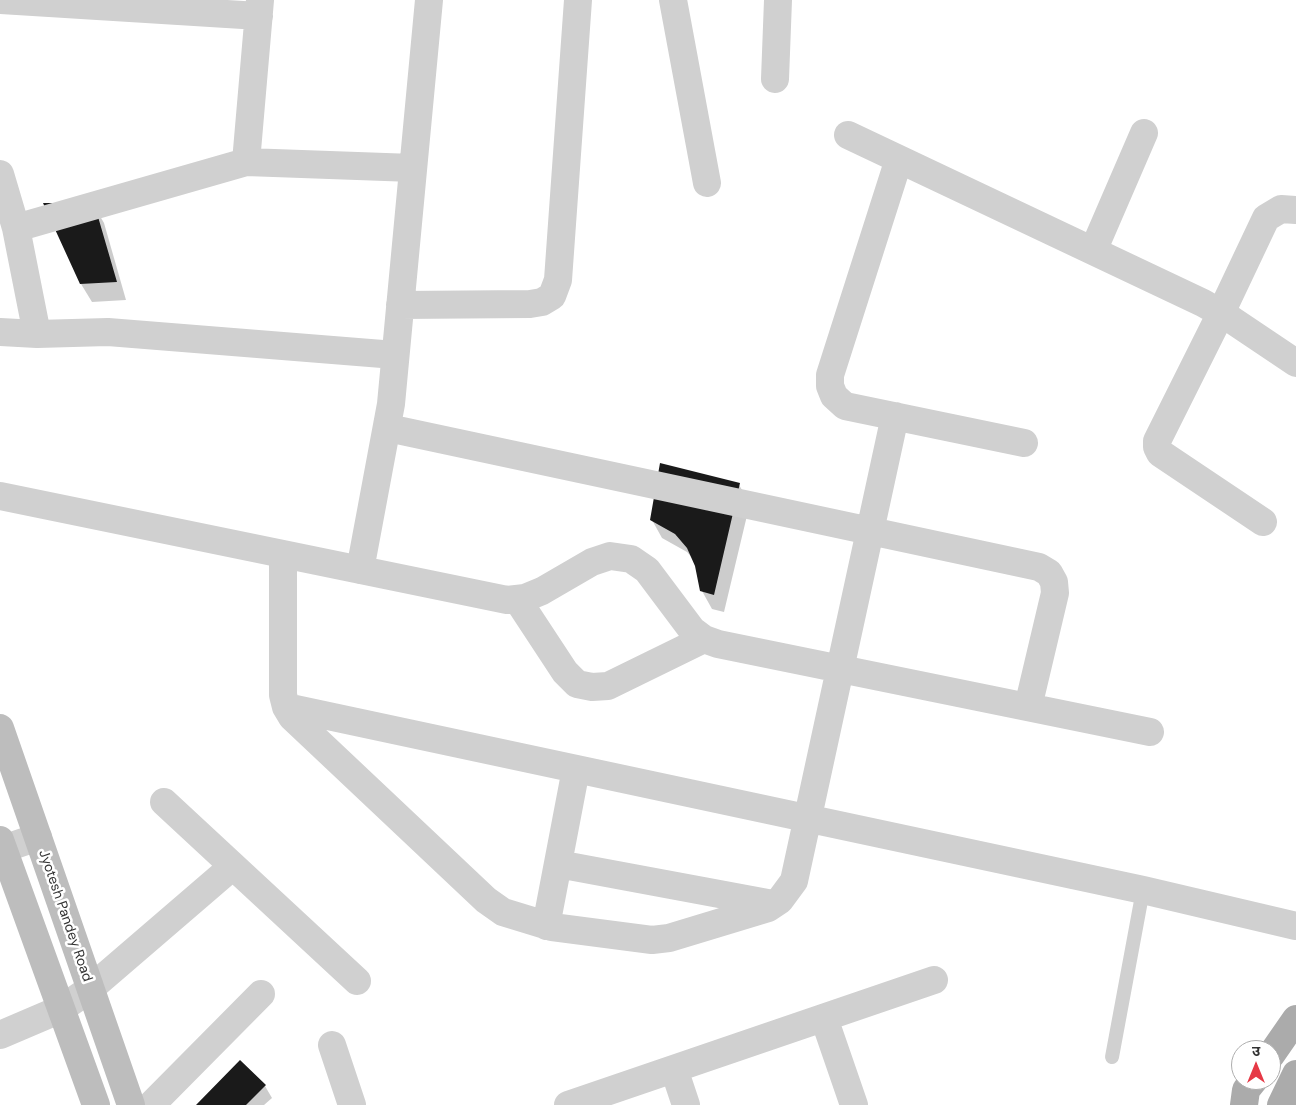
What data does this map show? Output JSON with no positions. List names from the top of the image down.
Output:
{
  "streets": {
    "street": ["Jyotesh Pandey Road"]
  },
  "north": "top"
}
